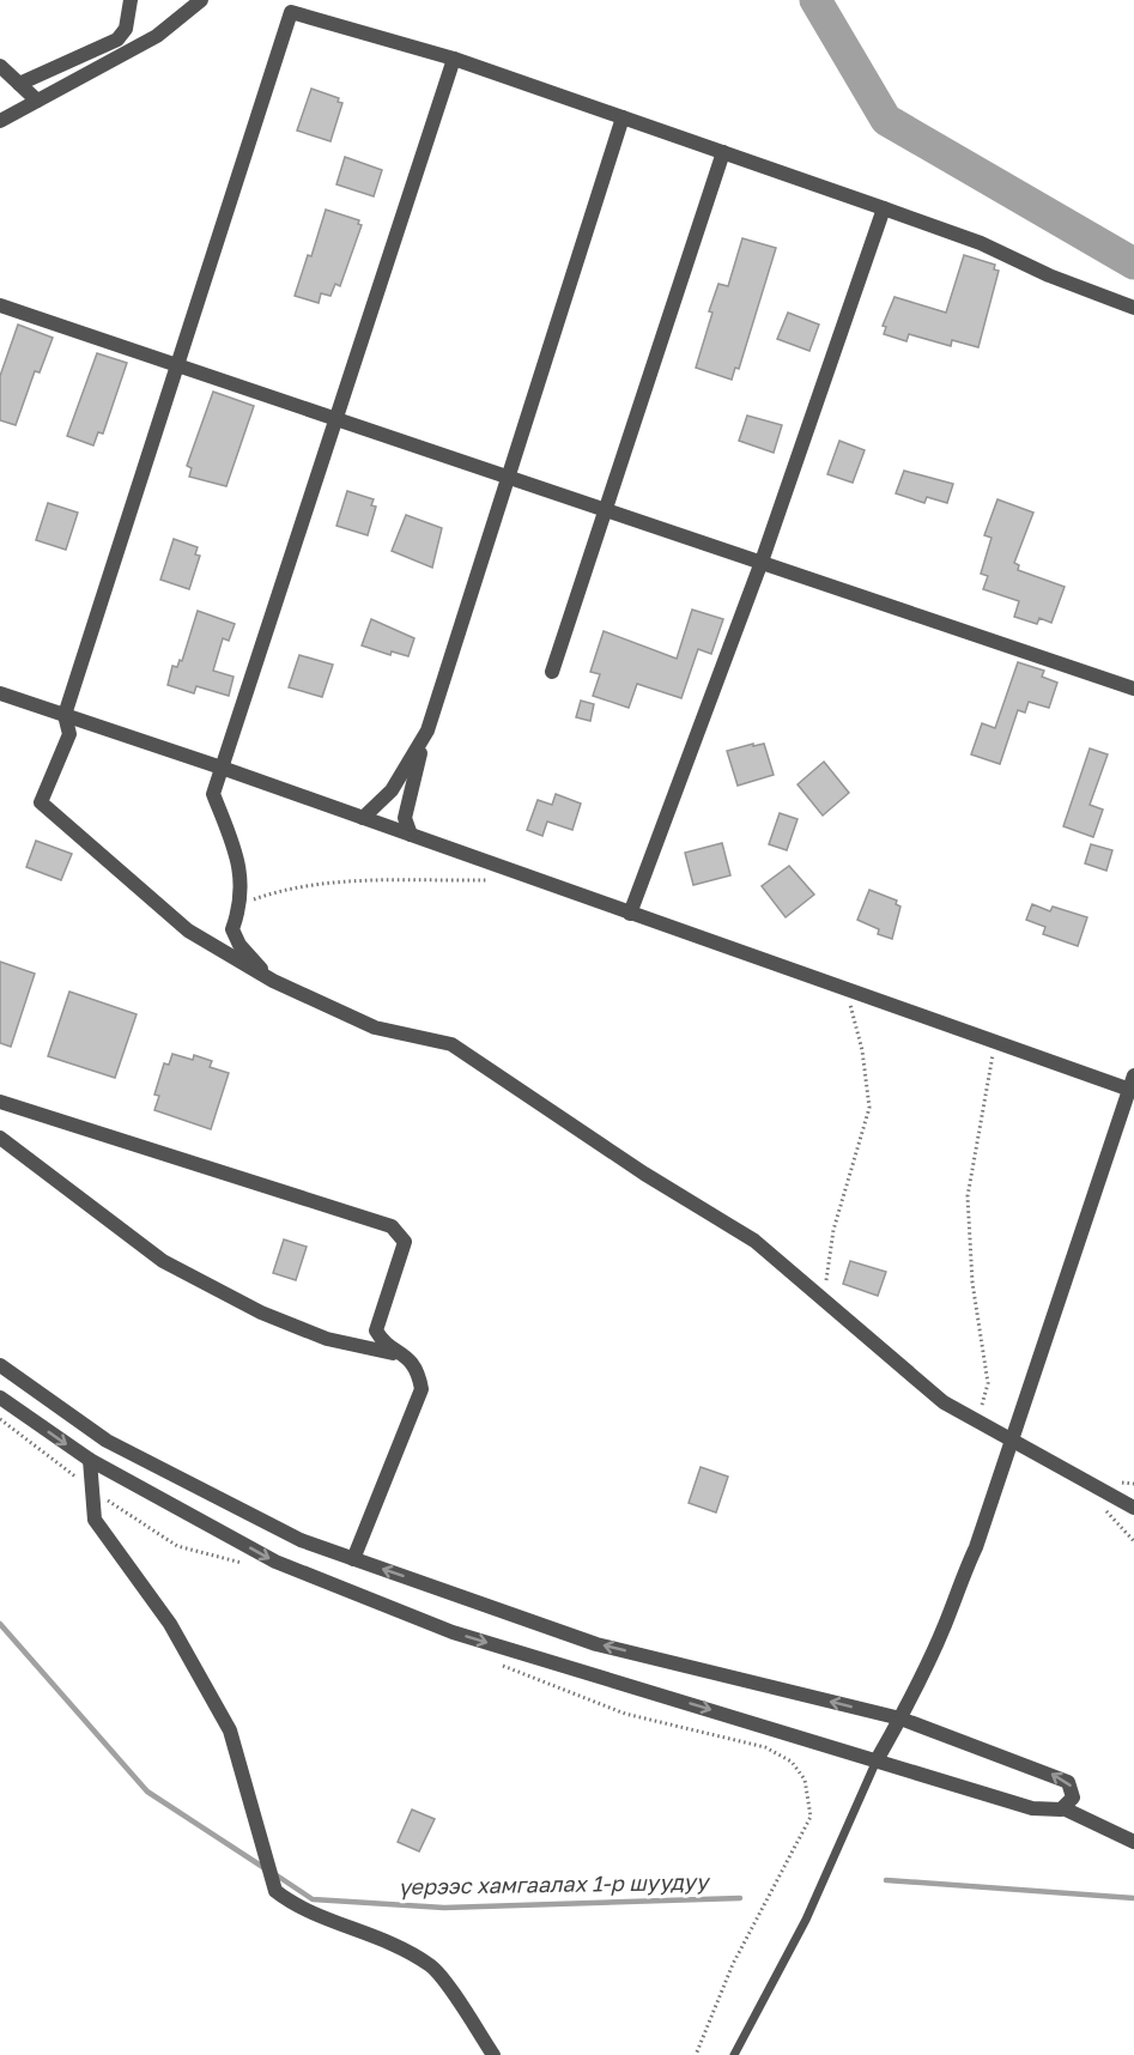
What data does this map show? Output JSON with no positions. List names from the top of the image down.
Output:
{
  "water": ["үерээс хамгаалах 1-р шуудуу"]
}
